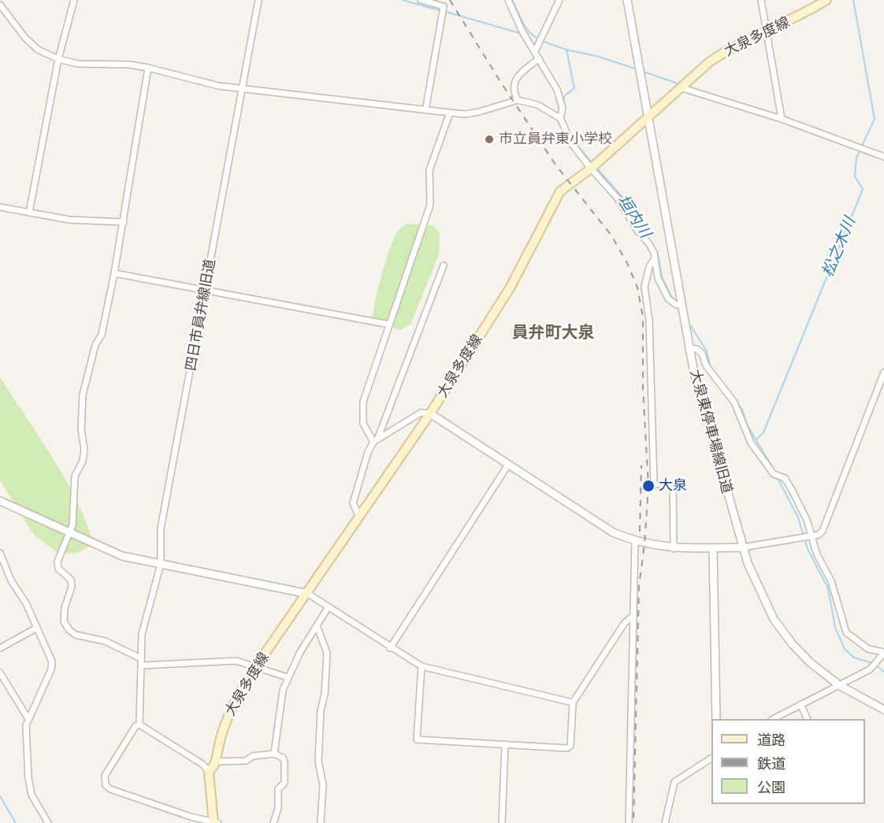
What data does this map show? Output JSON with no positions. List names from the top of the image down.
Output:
{
  "streets": {
    "main road": ["大泉多度線"],
    "street": ["四日市員弁線旧道", "大泉東停車場線旧道"]
  },
  "crossings": [
    ["大泉多度線", "大泉東停車場線旧道"]
  ],
  "districts": ["員弁町大泉"],
  "water": ["垣内川", "松之木川"],
  "places": ["市立員弁東小学校", "大泉"],
  "legend": ["道路", "鉄道", "公園"]
}
